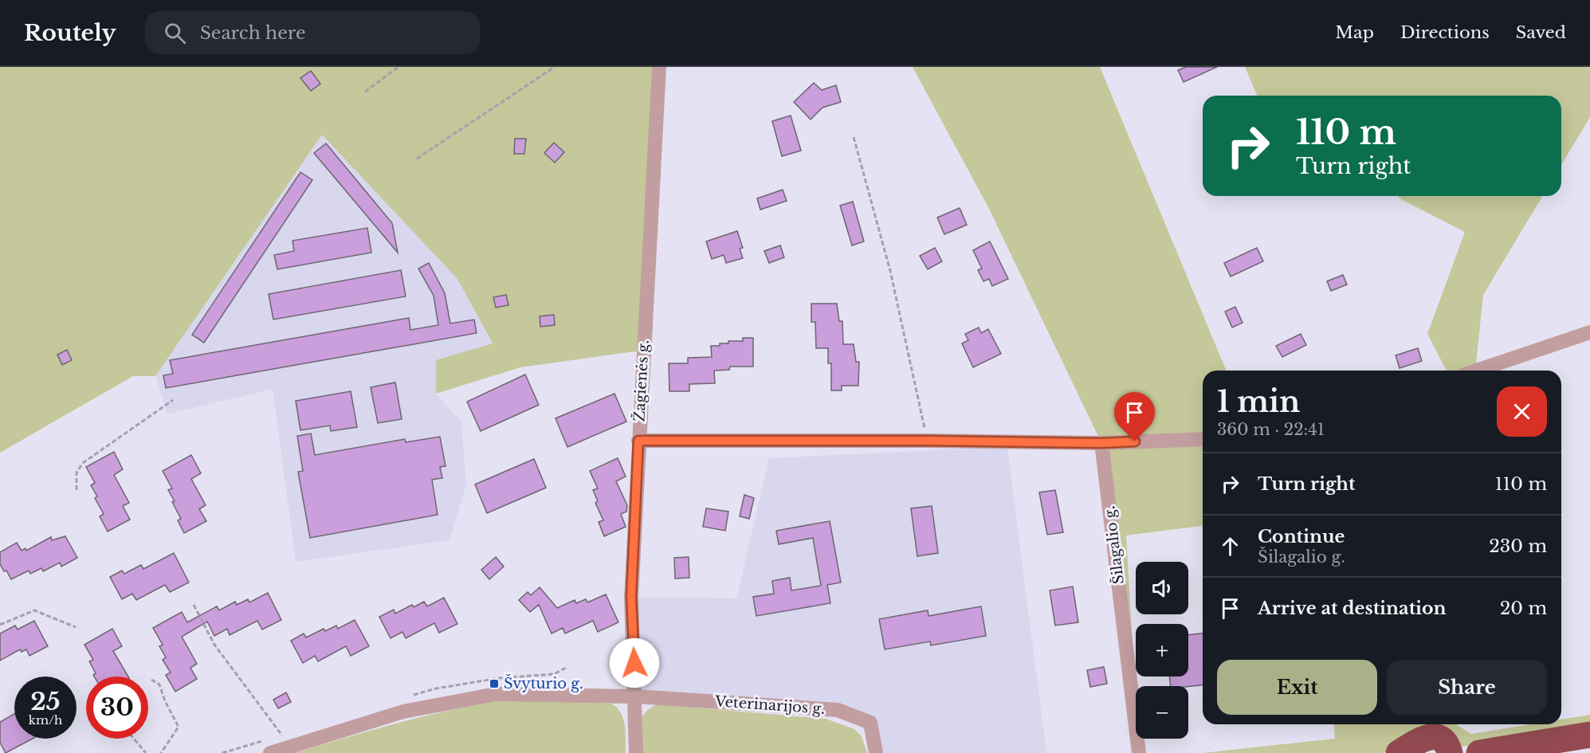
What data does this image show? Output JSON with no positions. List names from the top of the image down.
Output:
{
  "streets": {
    "street": ["Žagienės g.", "Šilagalio g.", "Veterinarijos g."]
  },
  "crossings": [
    ["Žagienės g.", "Veterinarijos g."]
  ],
  "places": {
    "transit": ["Švyturio g."]
  },
  "page": {
    "header": "Routely",
    "search": "Search here",
    "nav": ["Map", "Directions", "Saved"],
    "turn": ["110 m", "Turn right"],
    "heading": ["1 min", "360 m · 22:41"],
    "list": [
      {
        "name": "Turn right",
        "value": "110 m"
      },
      {
        "name": "Continue",
        "note": "Šilagalio g.",
        "value": "230 m"
      },
      {
        "name": "Arrive at destination",
        "value": "20 m"
      }
    ],
    "map_buttons": ["+", "−"],
    "buttons": ["Exit", "Share"],
    "speed": "25 km/h",
    "limit": "30"
  }
}
